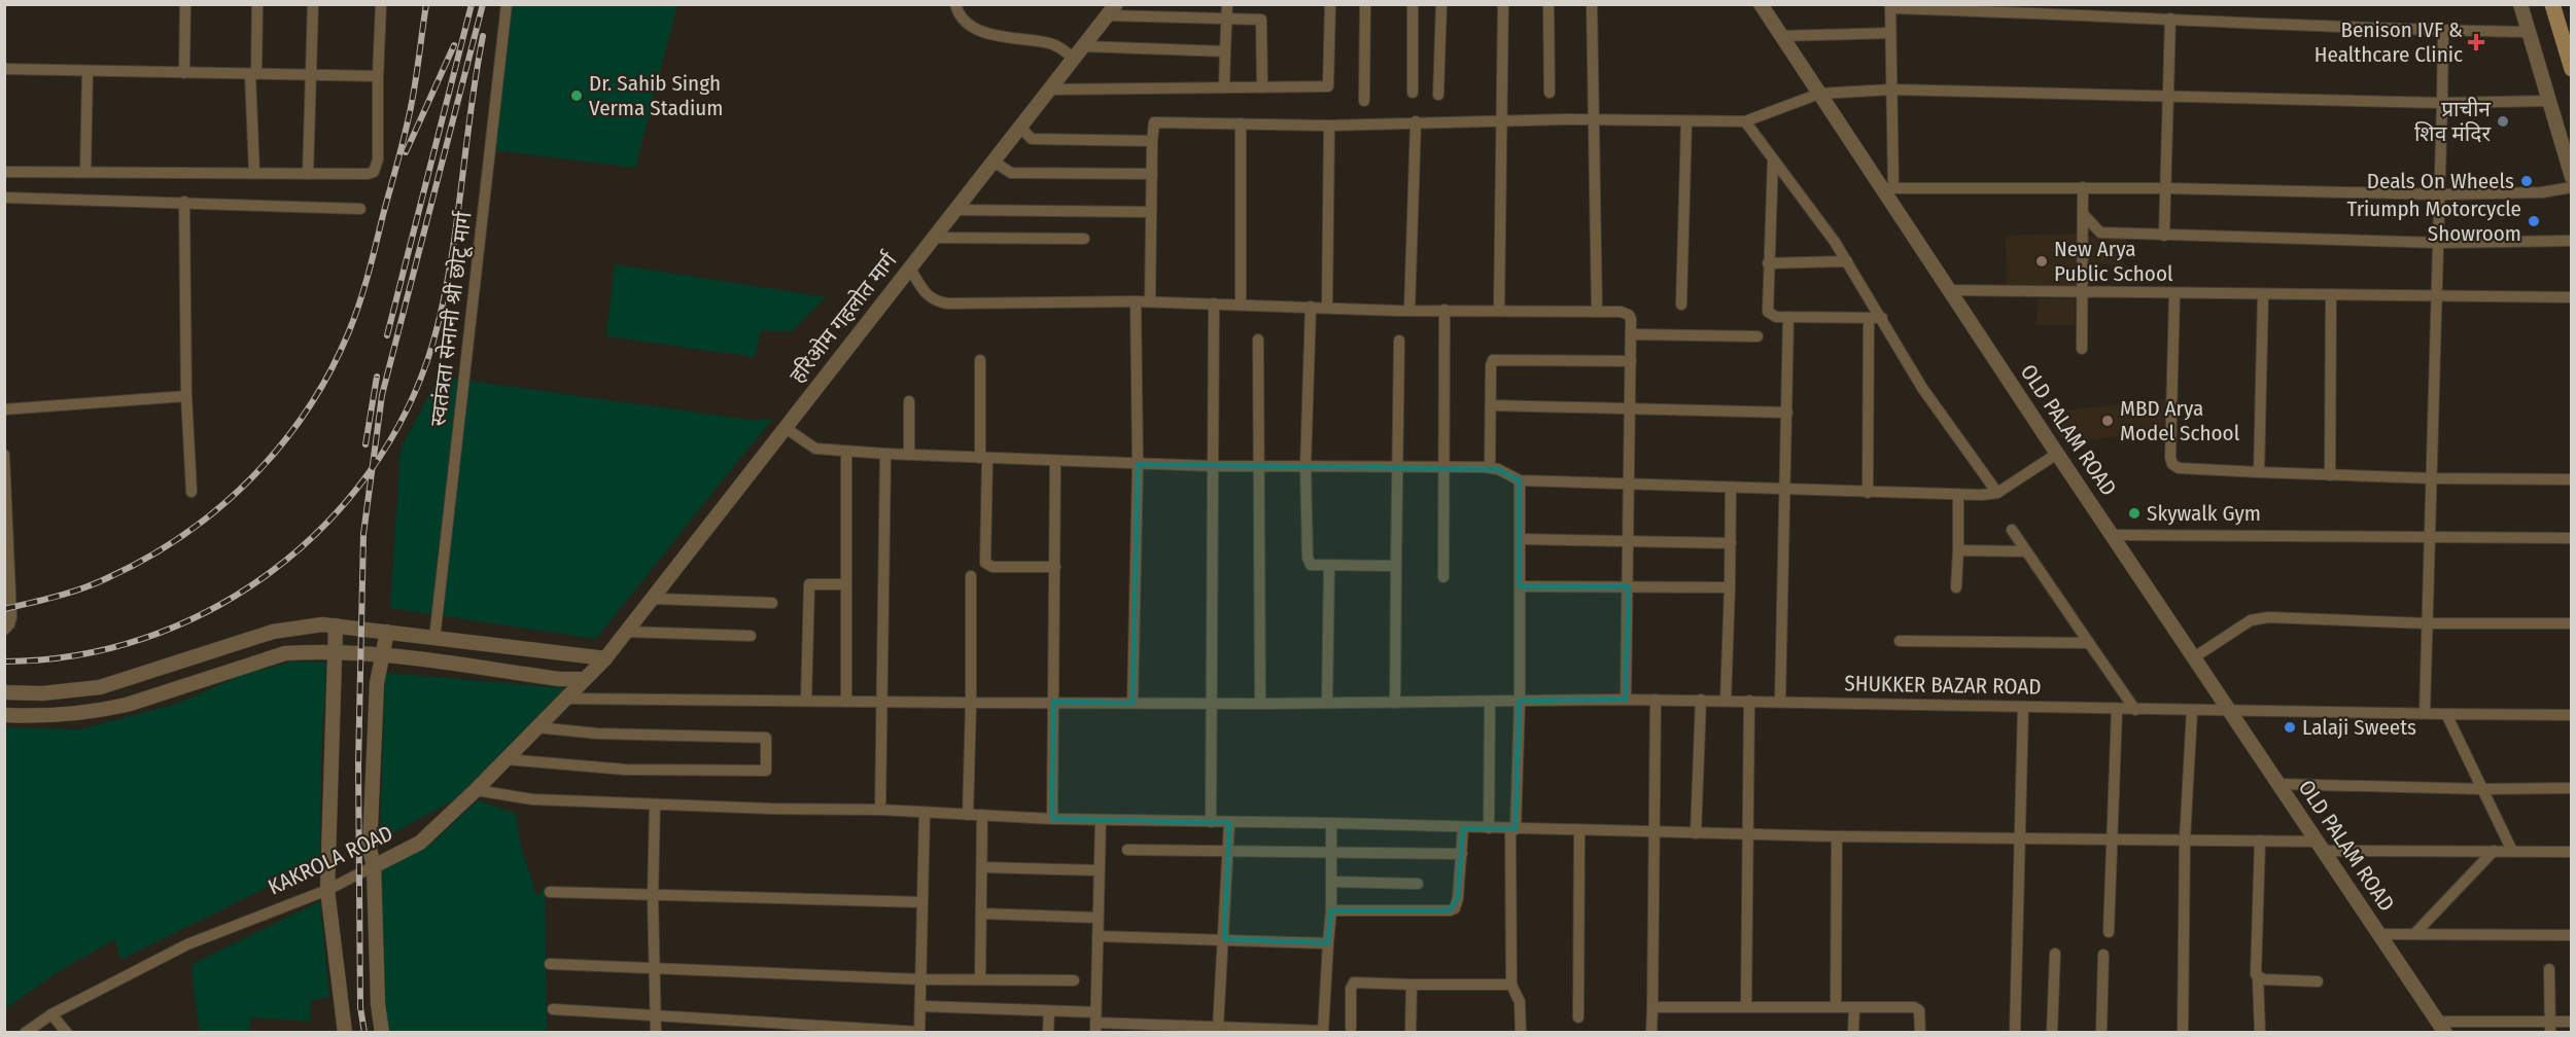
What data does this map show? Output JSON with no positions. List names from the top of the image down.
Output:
{
  "streets": {
    "street": [
      "हरिओम गहलोत मार्ग",
      "स्वतंत्रता सेनानी श्री छोटू मार्ग",
      "OLD PALAM ROAD",
      "SHUKKER BAZAR ROAD",
      "KAKROLA ROAD"
    ]
  },
  "crossings": [
    ["हरिओम गहलोत मार्ग", "KAKROLA ROAD"],
    ["OLD PALAM ROAD", "SHUKKER BAZAR ROAD"],
    ["SHUKKER BAZAR ROAD", "KAKROLA ROAD"]
  ],
  "places": {
    "health": ["Benison IVF & Healthcare Clinic"],
    "other": [
      "Dr. Sahib Singh Verma Stadium",
      "प्राचीन शिव मंदिर",
      "Deals On Wheels",
      "Triumph Motorcycle Showroom",
      "New Arya Public School",
      "MBD Arya Model School",
      "Skywalk Gym",
      "Lalaji Sweets"
    ]
  }
}
